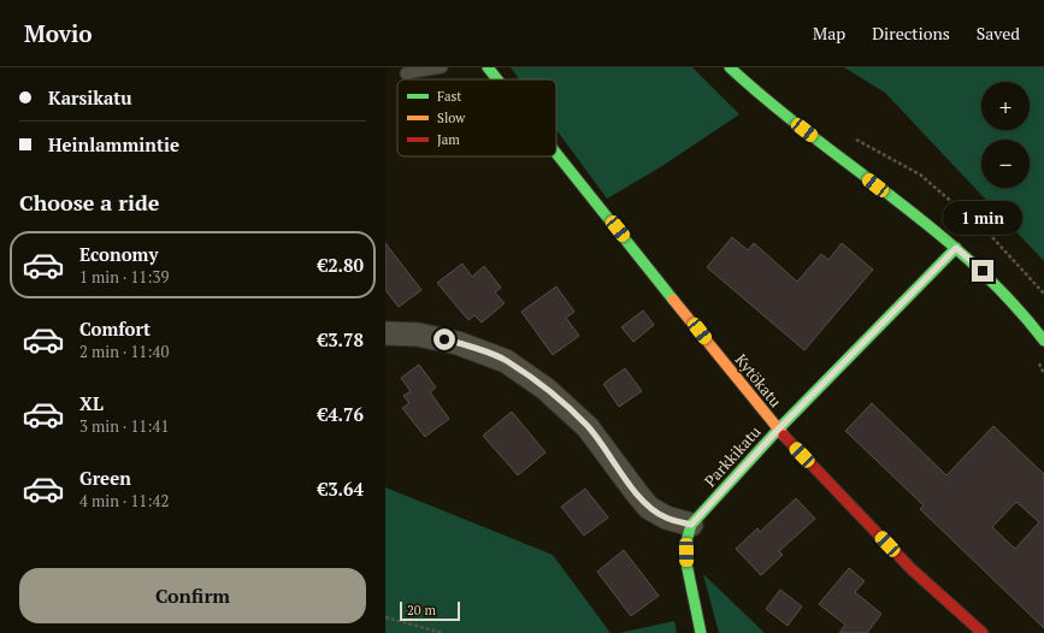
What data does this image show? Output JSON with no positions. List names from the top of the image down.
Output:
{
  "streets": {
    "street": ["Kytökatu", "Parkkikatu"]
  },
  "crossings": [
    ["Kytökatu", "Parkkikatu"]
  ],
  "legend": ["Fast", "Slow", "Jam"],
  "scale_bar": "20 m",
  "page": {
    "header": "Movio",
    "nav": ["Map", "Directions", "Saved"],
    "banner": ["Karsikatu", "Heinlammintie"],
    "map_buttons": ["+", "−"],
    "heading": "Choose a ride",
    "bubble": "1 min",
    "list": [
      {
        "name": "Economy",
        "note": "1 min · 11:39",
        "value": "€2.80"
      },
      {
        "name": "Comfort",
        "note": "2 min · 11:40",
        "value": "€3.78"
      },
      {
        "name": "XL",
        "note": "3 min · 11:41",
        "value": "€4.76"
      },
      {
        "name": "Green",
        "note": "4 min · 11:42",
        "value": "€3.64"
      }
    ],
    "buttons": "Confirm",
    "scale": "20 m"
  }
}
